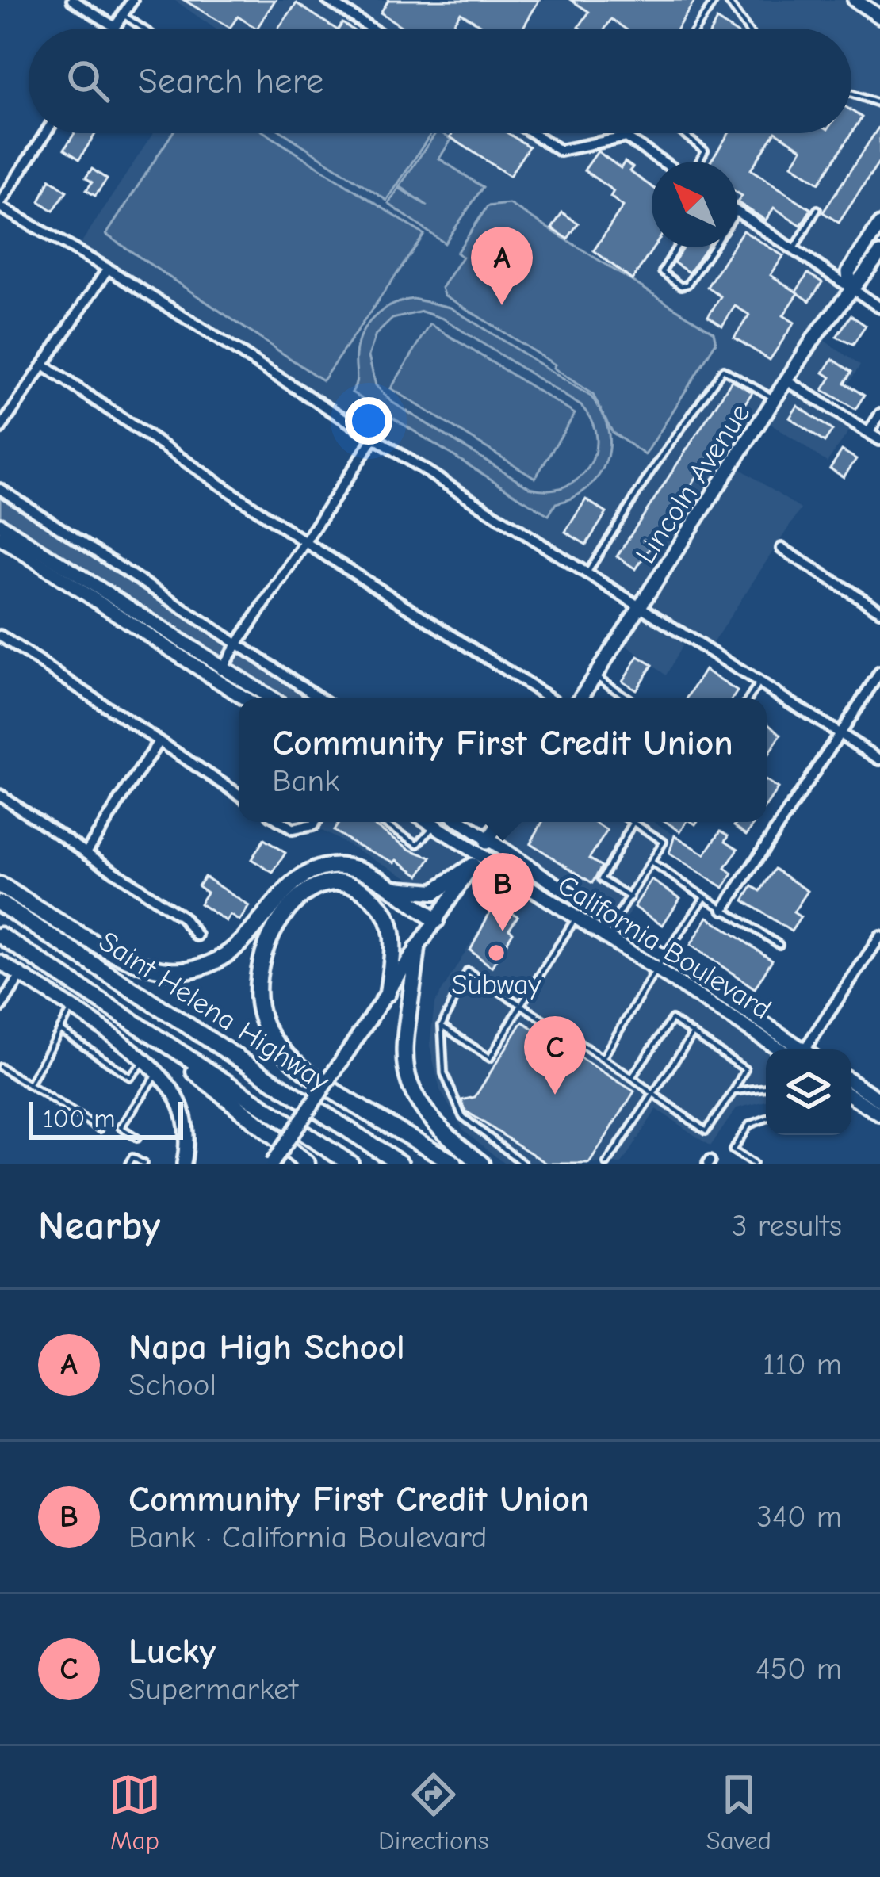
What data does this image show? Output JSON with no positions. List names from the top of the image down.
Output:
{
  "streets": {
    "highway": ["Saint Helena Highway"],
    "street": ["Lincoln Avenue", "California Boulevard"]
  },
  "places": ["Subway"],
  "scale_bar": "100 m",
  "north": "top left",
  "page": {
    "search": "Search here",
    "pins": ["A", "B", "C"],
    "popup": ["Community First Credit Union", "Bank"],
    "scale": "100 m",
    "heading": ["Nearby", "3 results"],
    "list": [
      {
        "mark": "A",
        "name": "Napa High School",
        "note": "School",
        "value": "110 m"
      },
      {
        "mark": "B",
        "name": "Community First Credit Union",
        "note": "Bank · California Boulevard",
        "value": "340 m"
      },
      {
        "mark": "C",
        "name": "Lucky",
        "note": "Supermarket",
        "value": "450 m"
      }
    ],
    "nav": ["Map", "Directions", "Saved"]
  }
}
